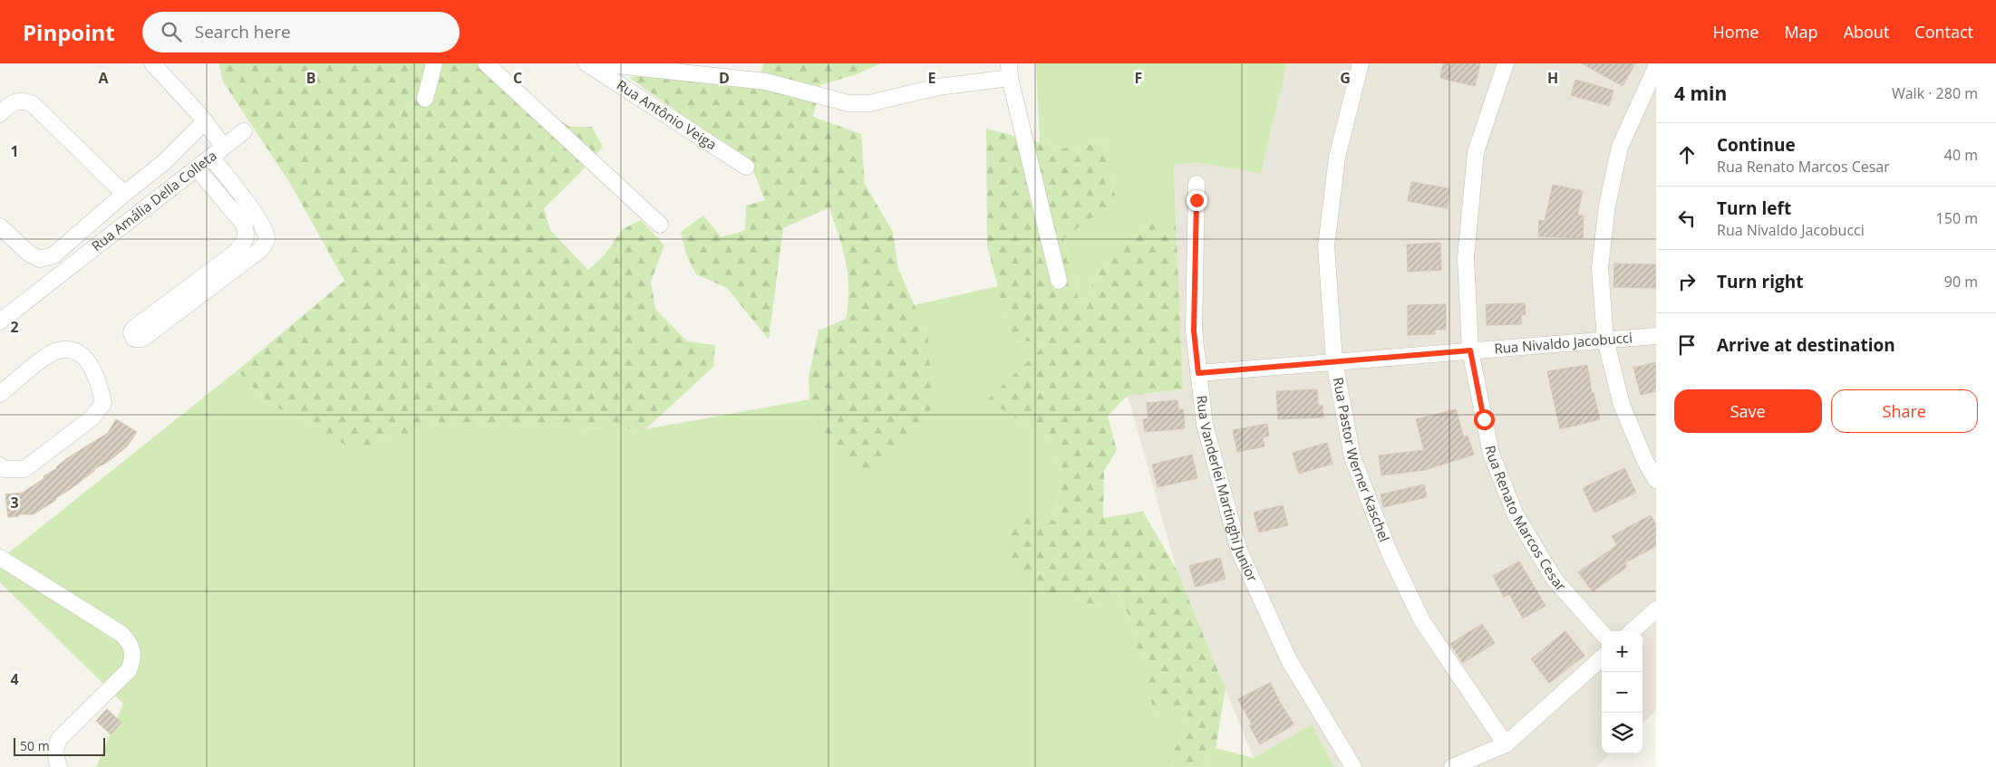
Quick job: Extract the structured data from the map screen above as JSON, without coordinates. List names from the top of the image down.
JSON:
{
  "streets": {
    "street": [
      "Rua Antônio Veiga",
      "Rua Amália Della Colleta",
      "Rua Nivaldo Jacobucci",
      "Rua Pastor Werner Kaschel",
      "Rua Vanderlei Martinghi Junior",
      "Rua Renato Marcos Cesar"
    ]
  },
  "crossings": [
    ["Rua Nivaldo Jacobucci", "Rua Pastor Werner Kaschel"],
    ["Rua Nivaldo Jacobucci", "Rua Vanderlei Martinghi Junior"],
    ["Rua Nivaldo Jacobucci", "Rua Renato Marcos Cesar"]
  ],
  "scale_bar": "50 m",
  "page": {
    "header": "Pinpoint",
    "search": "Search here",
    "nav": [
      "Home",
      "Map",
      "About",
      "Contact"
    ],
    "heading": ["4 min", "Walk · 280 m"],
    "list": [
      ["Continue", "Rua Renato Marcos Cesar", "40 m"],
      ["Turn left", "Rua Nivaldo Jacobucci", "150 m"],
      ["Turn right", "90 m"],
      "Arrive at destination"
    ],
    "buttons": ["Save", "Share"],
    "map_buttons": ["+", "−"],
    "scale": "50 m"
  },
  "grid": {
    "columns": [
      "A",
      "B",
      "C",
      "D",
      "E",
      "F",
      "G",
      "H"
    ],
    "rows": [
      "1",
      "2",
      "3",
      "4"
    ]
  }
}
